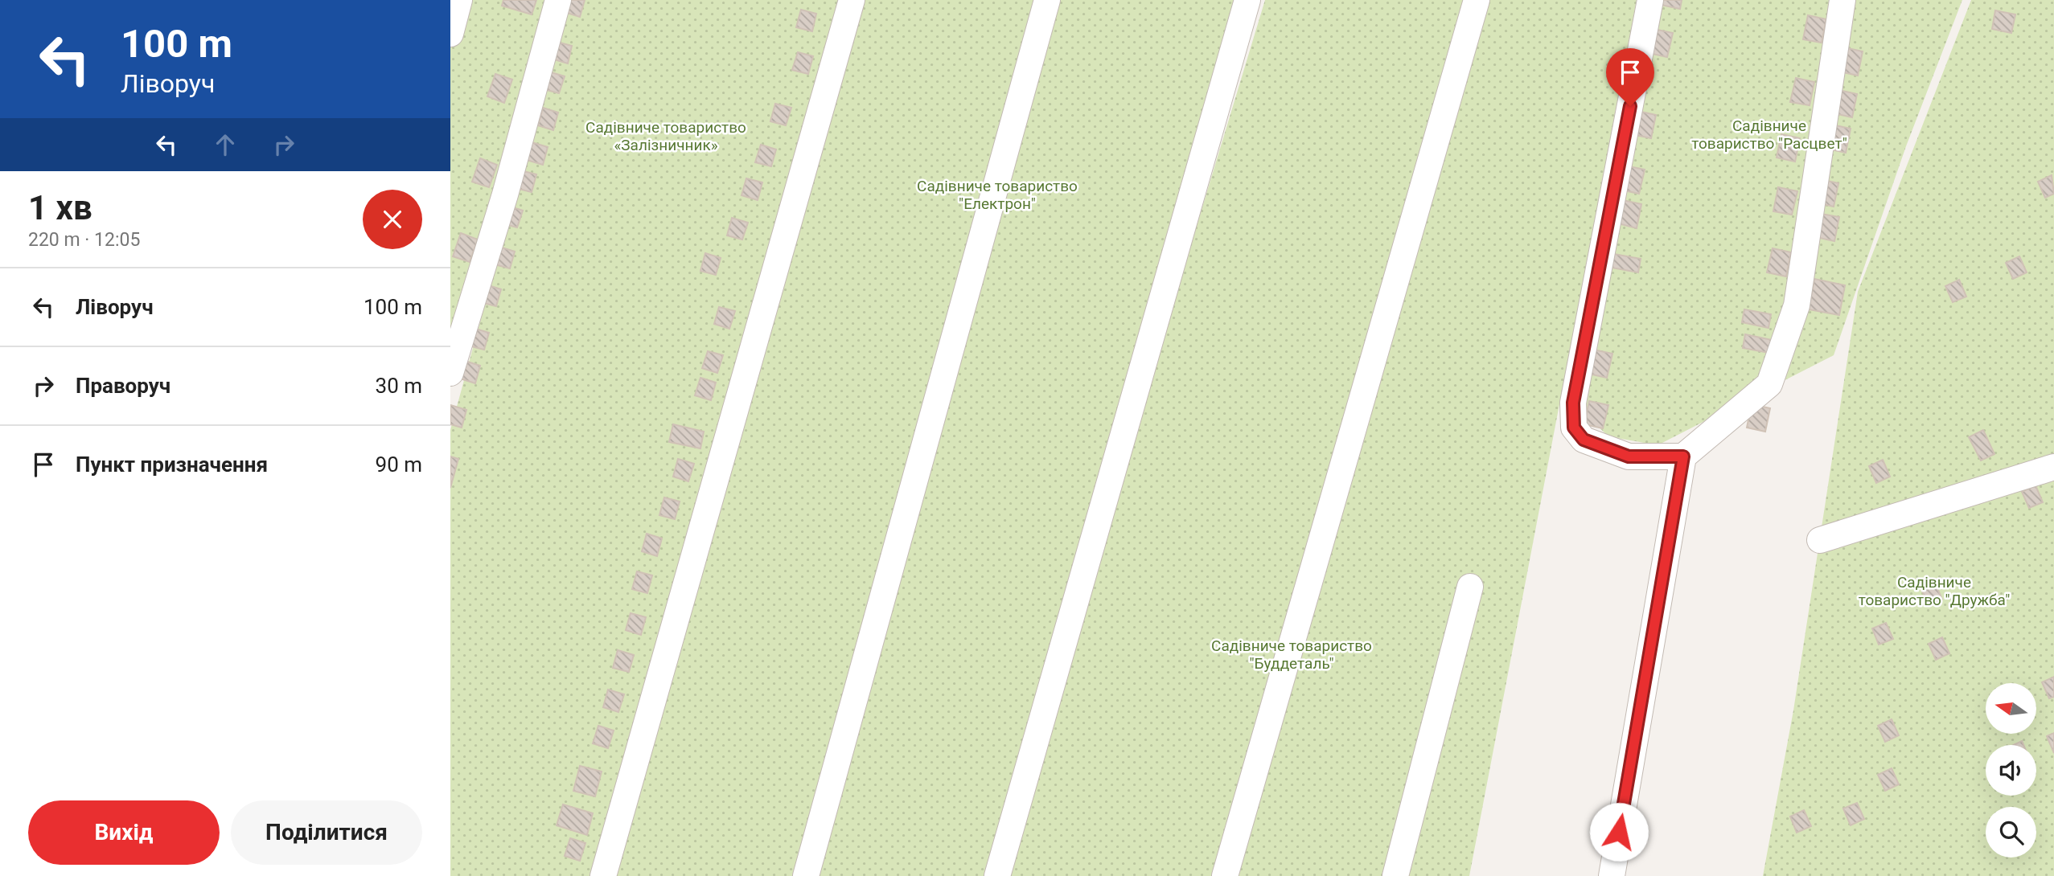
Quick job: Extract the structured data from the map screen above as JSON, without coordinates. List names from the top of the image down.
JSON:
{
  "parks": [
    "Садівниче товариство \"Расцвет\"",
    "Садівниче товариство «Залізничник»",
    "Садівниче товариство \"Електрон\"",
    "Садівниче товариство \"Дружба\"",
    "Садівниче товариство \"Буддеталь\""
  ],
  "north": "left",
  "page": {
    "turn": ["100 m", "Ліворуч"],
    "heading": ["1 хв", "220 m · 12:05"],
    "list": [
      {
        "name": "Ліворуч",
        "value": "100 m"
      },
      {
        "name": "Праворуч",
        "value": "30 m"
      },
      {
        "name": "Пункт призначення",
        "value": "90 m"
      }
    ],
    "buttons": ["Вихід", "Поділитися"]
  }
}
